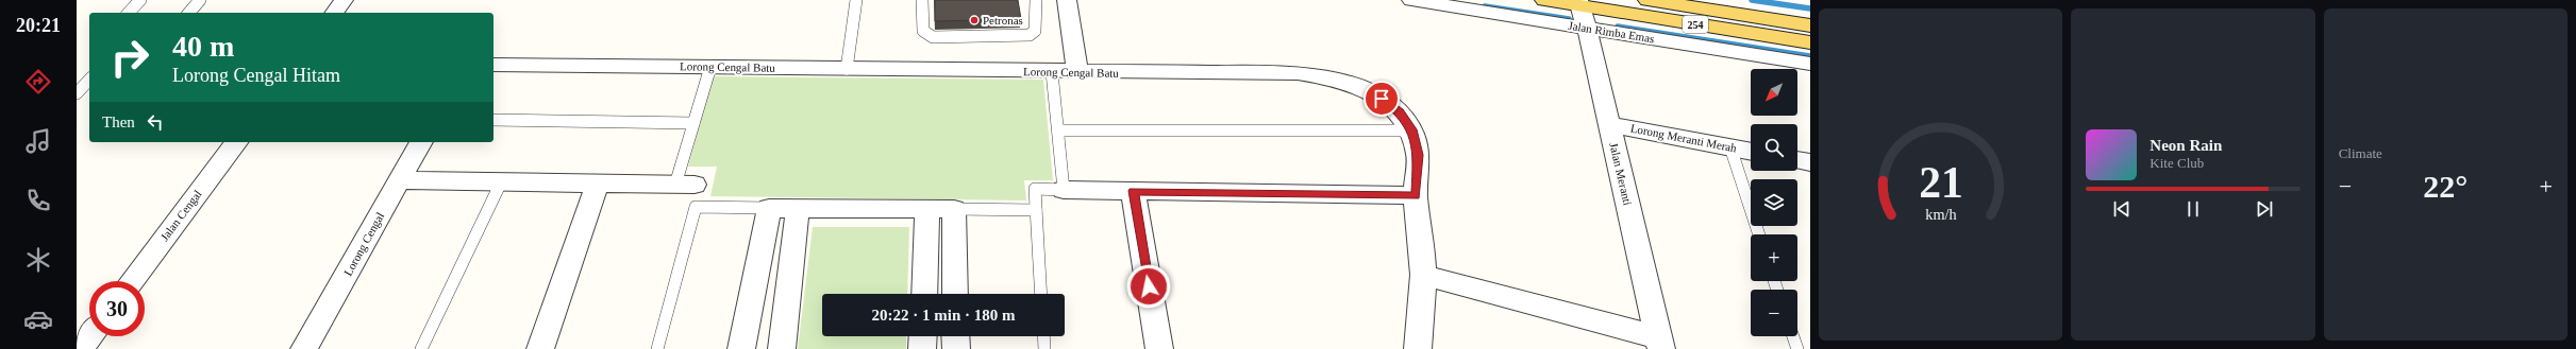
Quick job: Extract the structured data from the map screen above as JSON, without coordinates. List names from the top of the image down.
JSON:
{
  "streets": {
    "main road": ["254"],
    "street": [
      "Jalan Rimba Emas",
      "Lorong Cengal Batu",
      "Lorong Meranti Merah",
      "Jalan Meranti",
      "Jalan Cengal",
      "Lorong Cengal"
    ]
  },
  "crossings": [
    ["254", "Jalan Meranti"],
    ["Jalan Rimba Emas", "Jalan Meranti"],
    ["Lorong Meranti Merah", "Jalan Meranti"]
  ],
  "places": ["Petronas"],
  "north": "bottom left",
  "page": {
    "tabs": "20:21",
    "tile": "Climate",
    "turn": ["40 m", "Lorong Cengal Hitam"],
    "map_buttons": ["+", "−"],
    "then": "Then",
    "song": ["Neon Rain", "Kite Club"],
    "heat": ["−", "22°", "+"],
    "limit": "30",
    "trip": "20:22 · 1 min · 180 m",
    "gauge": ["21", "km/h"]
  }
}
